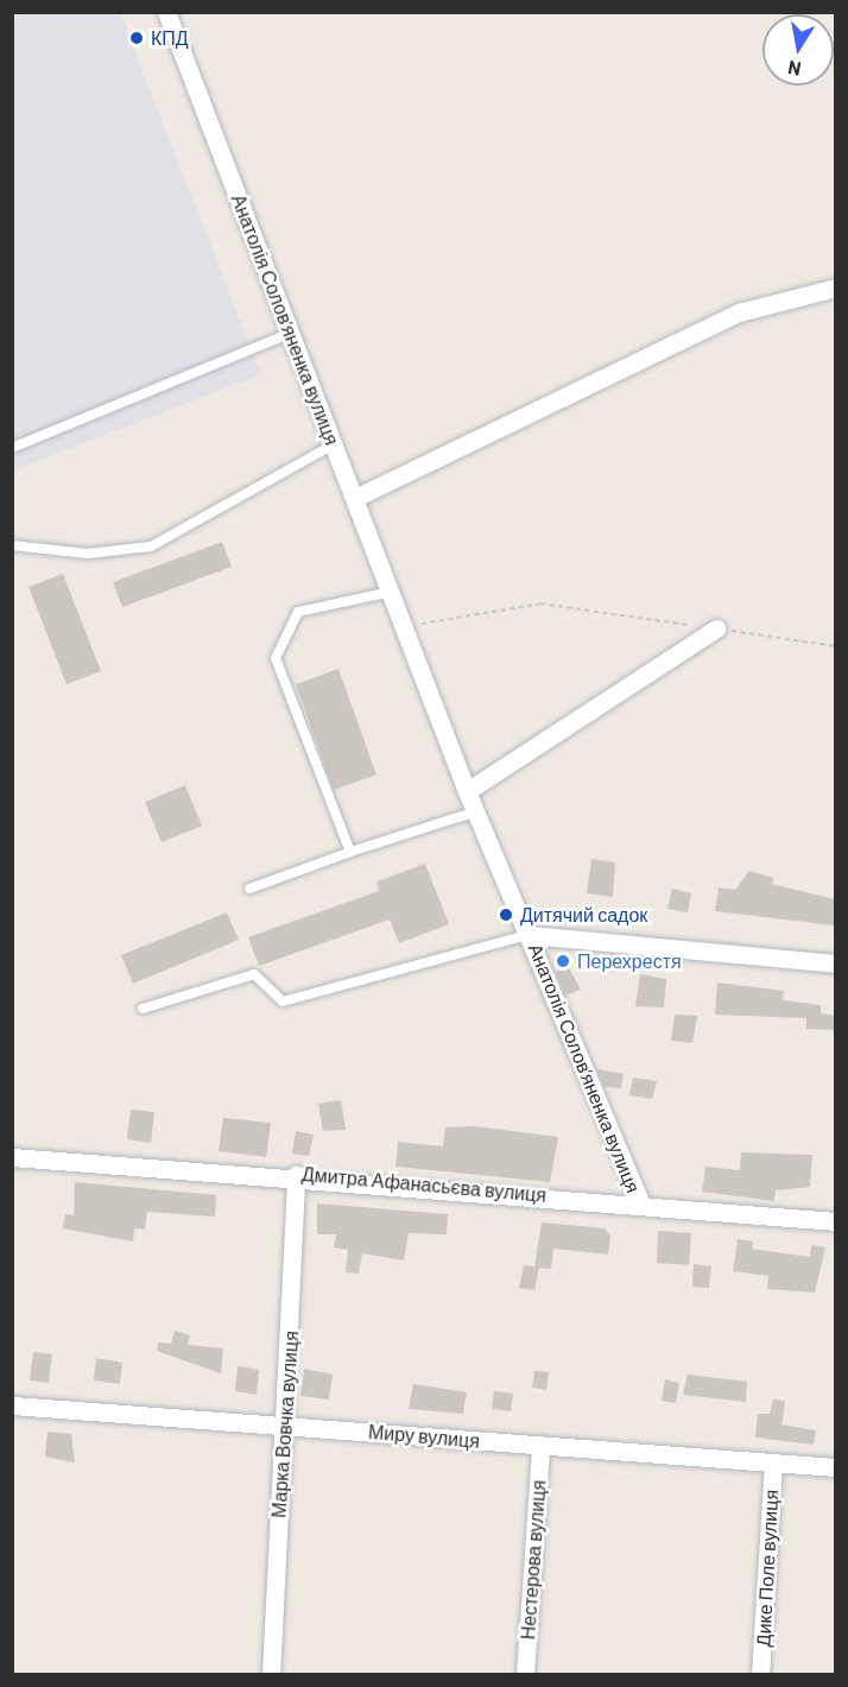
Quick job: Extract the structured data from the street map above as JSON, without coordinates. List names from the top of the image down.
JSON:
{
  "streets": {
    "street": [
      "Анатолія Солов’яненка вулиця",
      "Дмитра Афанасьєва вулиця",
      "Марка Вовчка вулиця",
      "Миру вулиця",
      "Нестерова вулиця",
      "Дике Поле вулиця"
    ]
  },
  "crossings": [
    ["Анатолія Солов’яненка вулиця", "Дмитра Афанасьєва вулиця"],
    ["Дмитра Афанасьєва вулиця", "Марка Вовчка вулиця"],
    ["Марка Вовчка вулиця", "Миру вулиця"],
    ["Миру вулиця", "Нестерова вулиця"],
    ["Миру вулиця", "Дике Поле вулиця"]
  ],
  "places": ["КПД", "Дитячий садок", "Перехрестя"],
  "north": "bottom"
}
